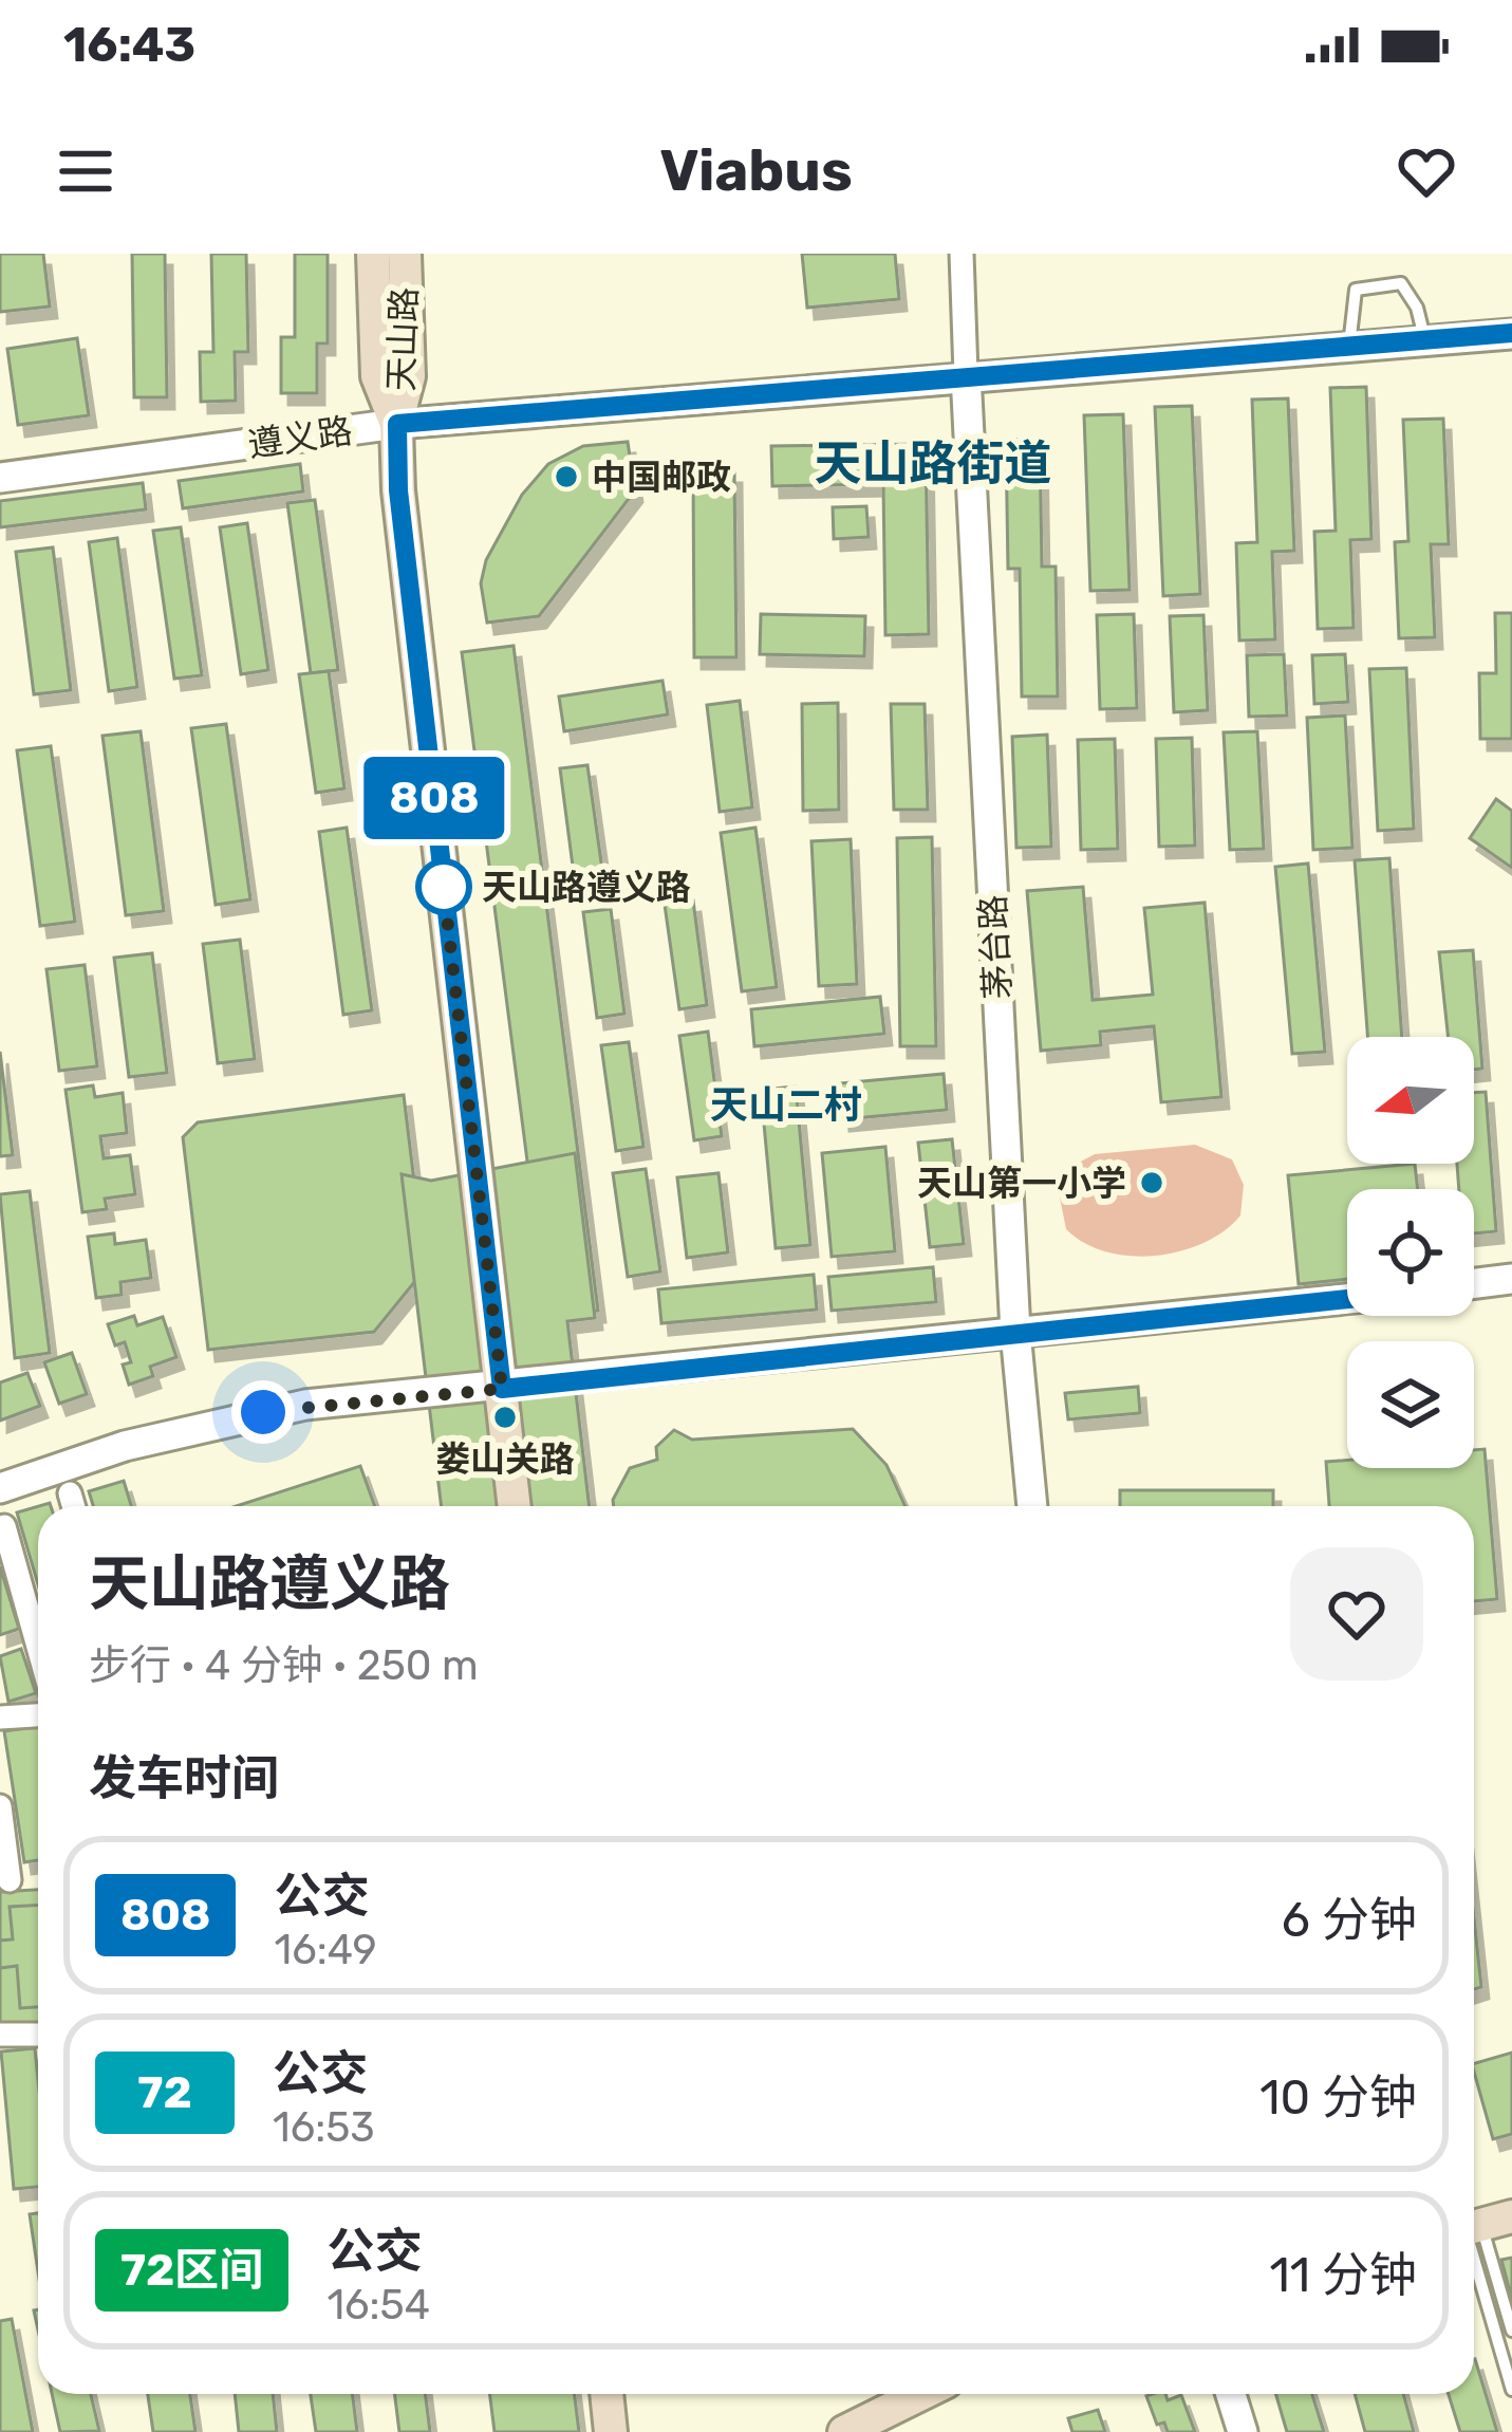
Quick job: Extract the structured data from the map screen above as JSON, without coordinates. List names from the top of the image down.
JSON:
{
  "streets": {
    "main road": ["天山路"],
    "street": ["遵义路", "茅台路"]
  },
  "crossings": [
    ["天山路", "遵义路"],
    ["遵义路", "茅台路"]
  ],
  "districts": ["天山路街道", "天山二村"],
  "places": [
    "中国邮政",
    "天山路遵义路",
    "天山第一小学",
    "娄山关路"
  ],
  "lines": ["bus line 808"],
  "north": "left",
  "page": {
    "status": "16:43",
    "header": "Viabus",
    "on_map": "808",
    "heading": [
      ["天山路遵义路", "步行 · 4 分钟 · 250 m"],
      "发车时间"
    ],
    "list": [
      {
        "mark": "808",
        "name": "公交",
        "note": "16:49",
        "value": "6 分钟"
      },
      {
        "mark": "72",
        "name": "公交",
        "note": "16:53",
        "value": "10 分钟"
      },
      {
        "mark": "72区间",
        "name": "公交",
        "note": "16:54",
        "value": "11 分钟"
      }
    ]
  }
}
